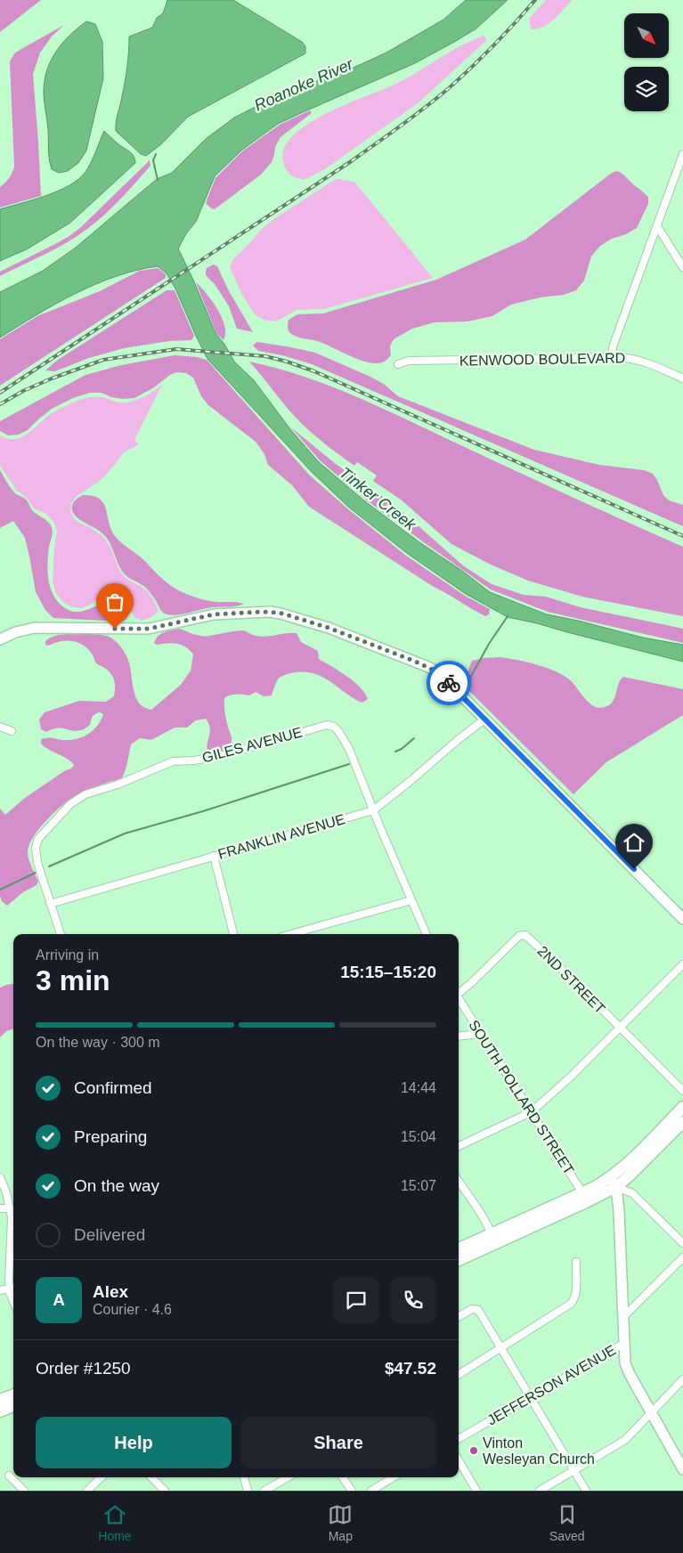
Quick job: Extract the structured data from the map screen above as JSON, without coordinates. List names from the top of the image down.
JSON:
{
  "streets": {
    "street": [
      "KENWOOD BOULEVARD",
      "GILES AVENUE",
      "FRANKLIN AVENUE",
      "2ND STREET",
      "SOUTH POLLARD STREET",
      "JEFFERSON AVENUE"
    ]
  },
  "crossings": [
    ["GILES AVENUE", "FRANKLIN AVENUE"]
  ],
  "water": ["Roanoke River", "Tinker Creek"],
  "places": ["Vinton Wesleyan Church"],
  "north": "bottom right",
  "page": {
    "heading": ["3 min", "Arriving in", "15:15–15:20"],
    "panel": [
      "Alex",
      "Courier · 4.6",
      "Order #1250",
      "$47.52"
    ],
    "bar": "On the way · 300 m",
    "list": [
      ["Confirmed", "14:44"],
      ["Preparing", "15:04"],
      ["On the way", "15:07"],
      "Delivered"
    ],
    "round": "A",
    "buttons": ["Help", "Share"],
    "tabs": ["Home", "Map", "Saved"]
  }
}
